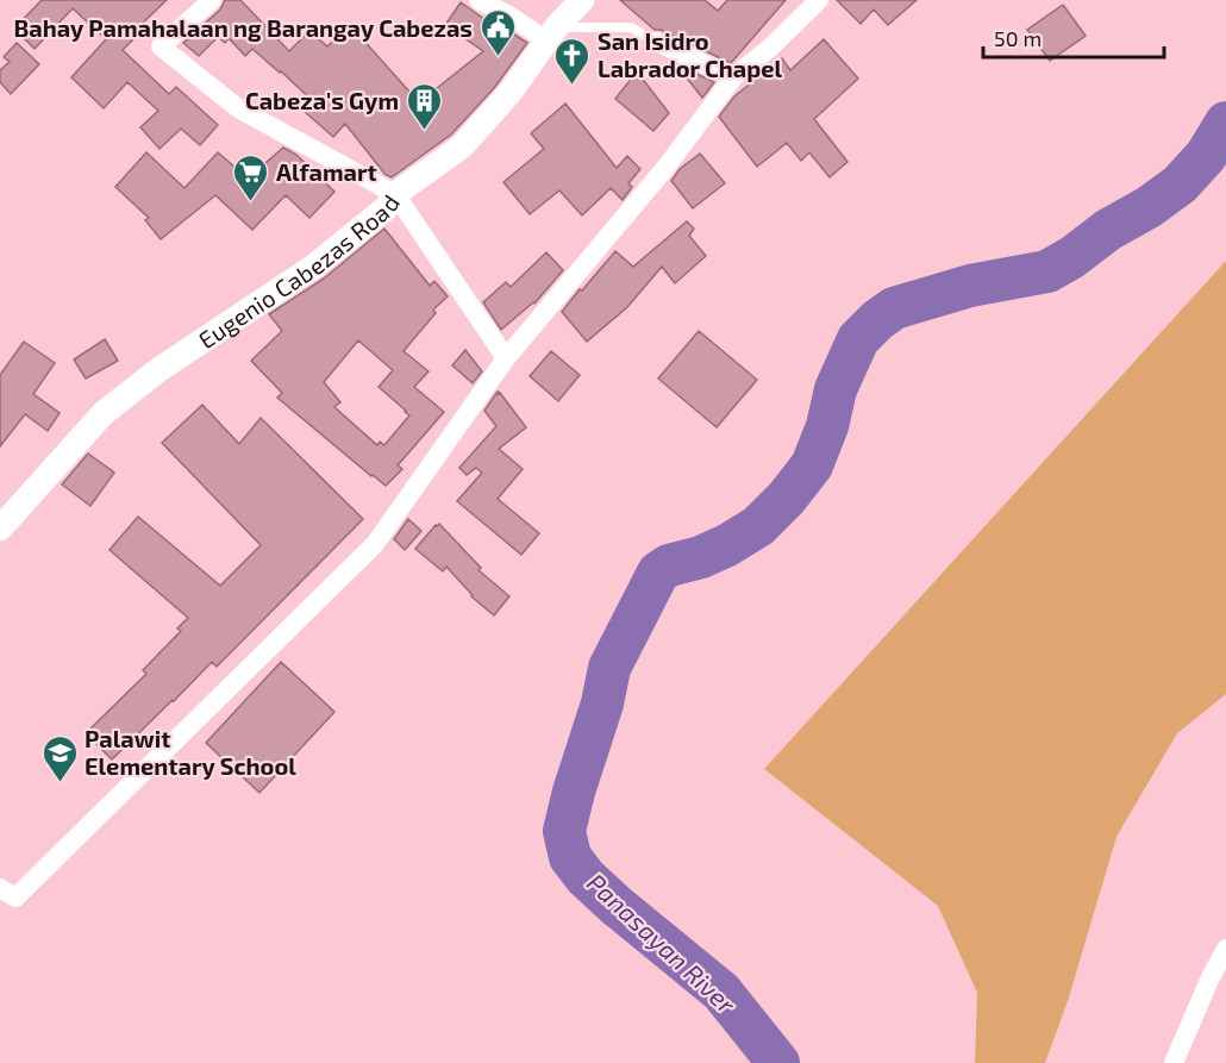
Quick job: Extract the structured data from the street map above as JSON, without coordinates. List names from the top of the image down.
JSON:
{
  "streets": {
    "street": ["Eugenio Cabezas Road"]
  },
  "water": ["Panasayan River"],
  "places": {
    "public building": ["Bahay Pamahalaan ng Barangay Cabezas"],
    "church": ["San Isidro Labrador Chapel"],
    "building": ["Cabeza's Gym"],
    "supermarket": ["Alfamart"],
    "school or university": ["Palawit Elementary School"]
  },
  "scale_bar": "50 m"
}
